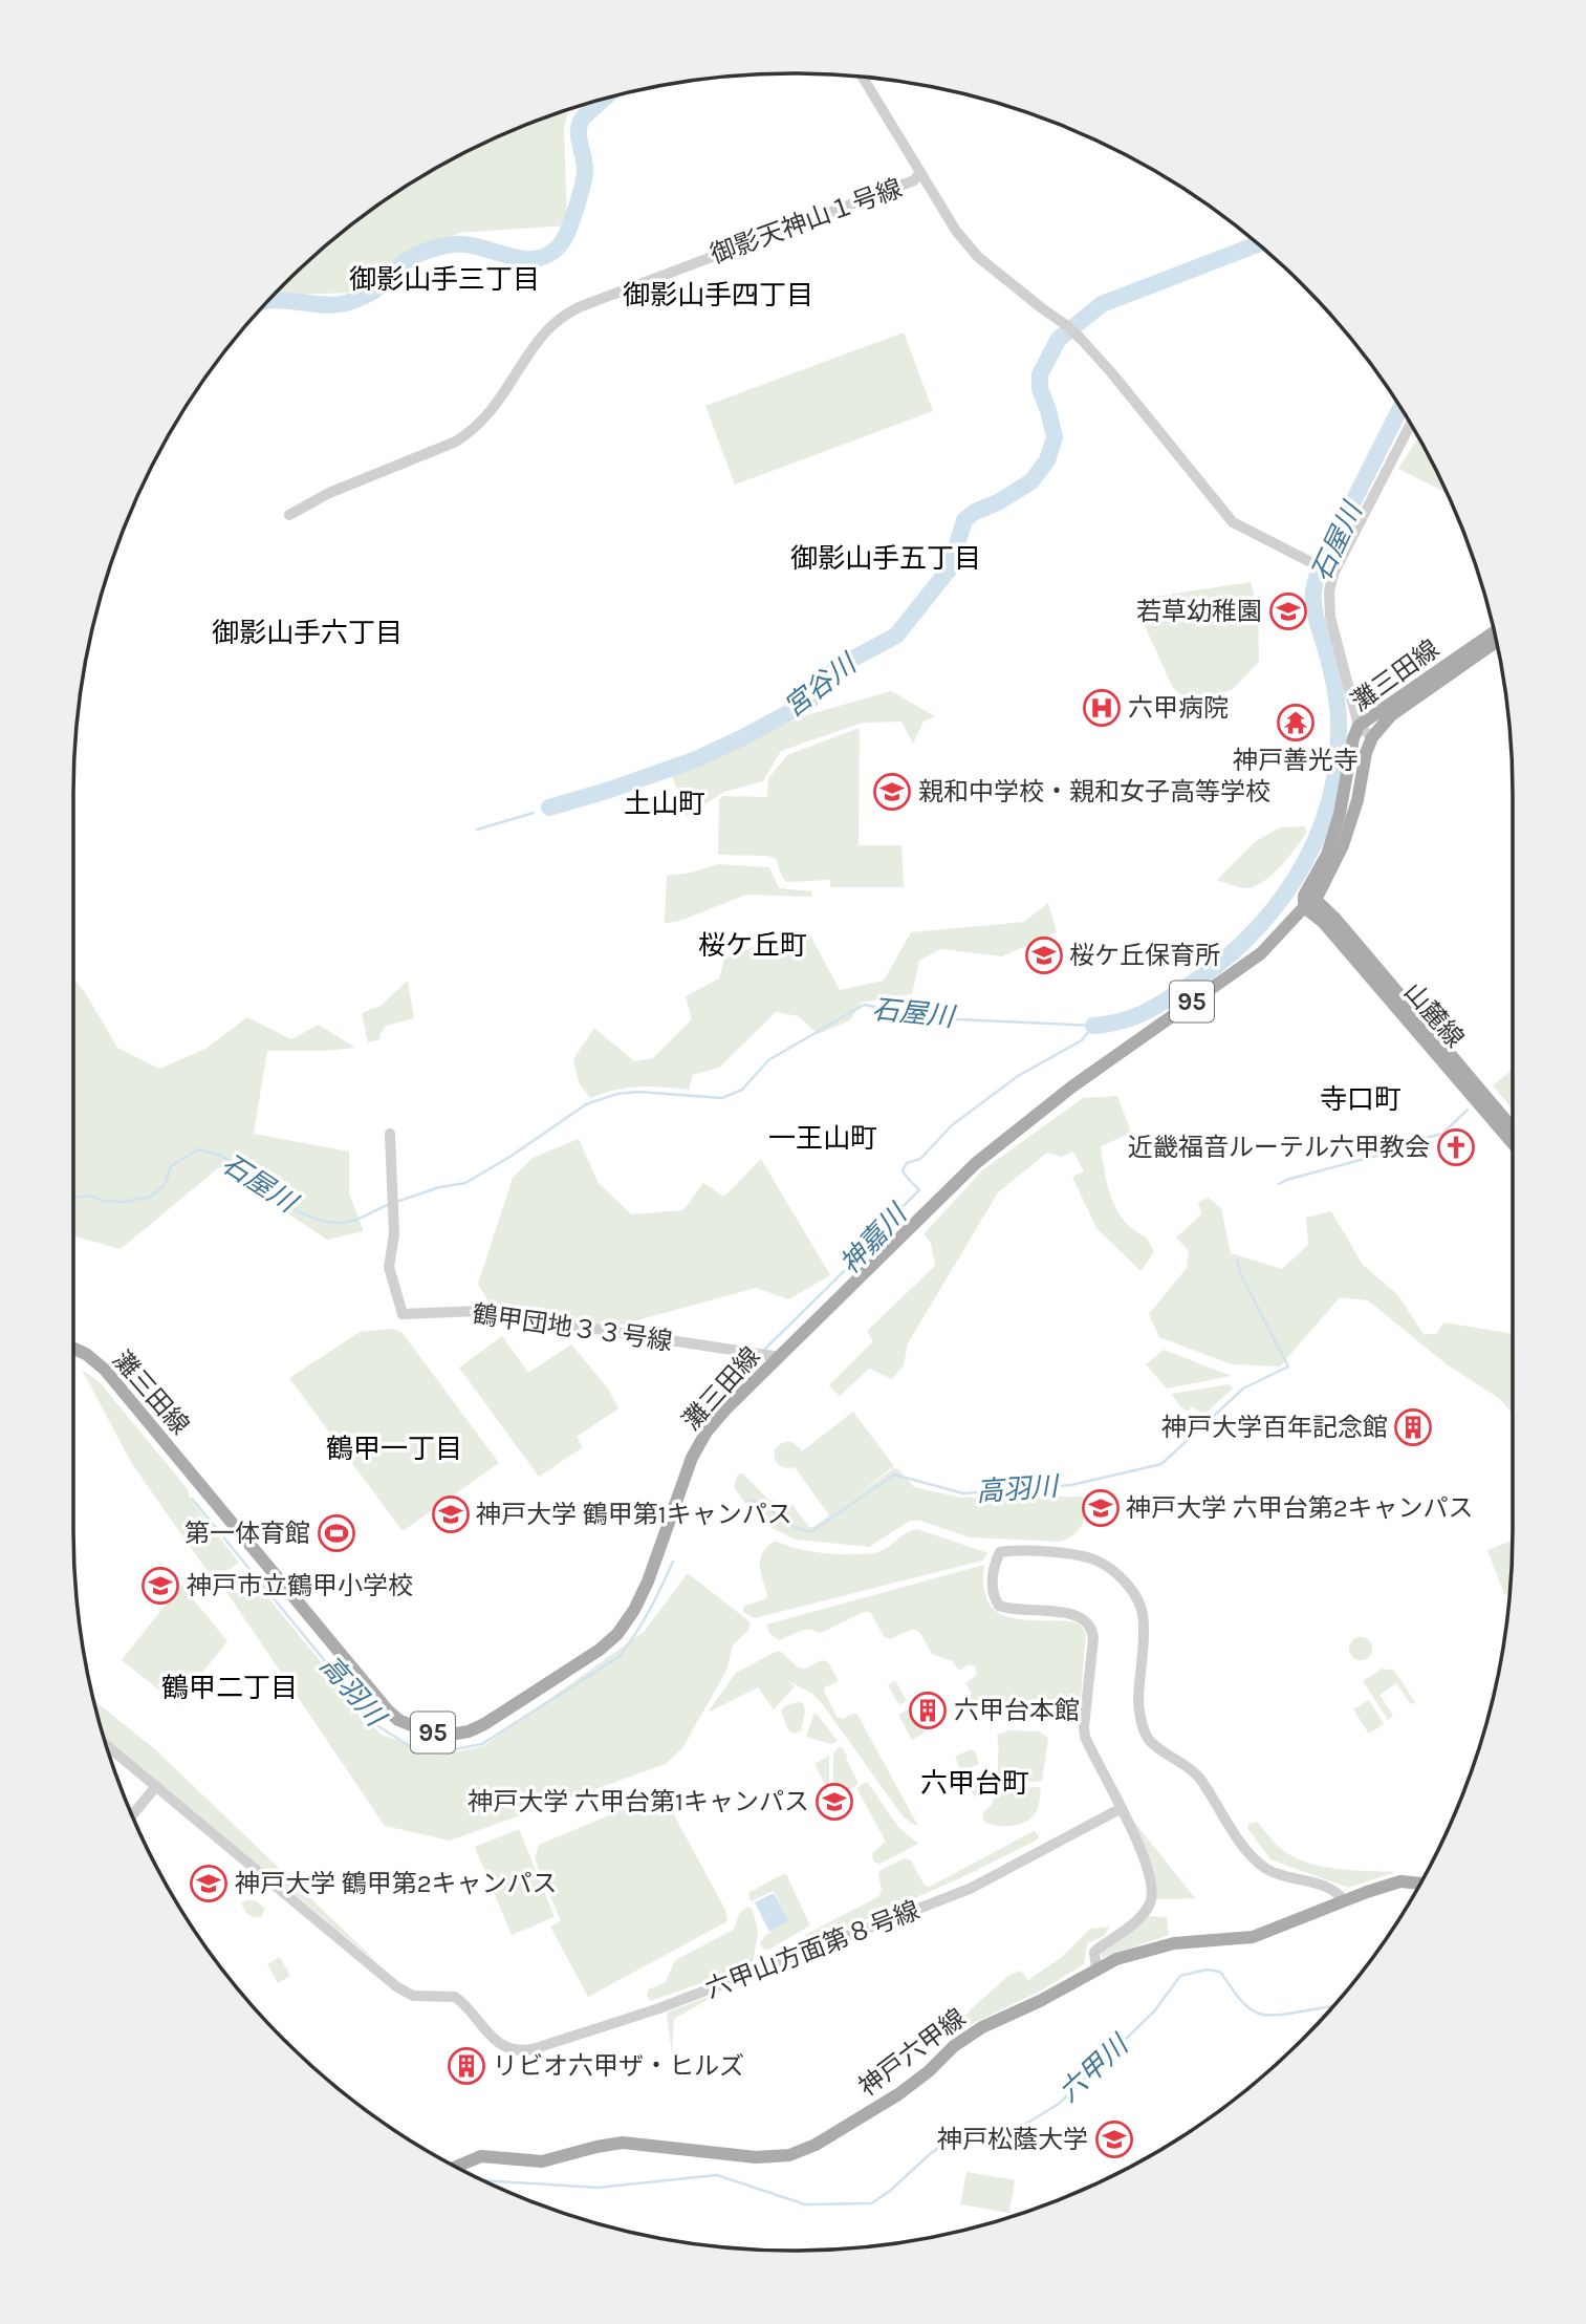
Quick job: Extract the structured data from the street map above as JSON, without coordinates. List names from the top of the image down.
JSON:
{
  "streets": {
    "main road": [
      "灘三田線",
      "95",
      "山麓線",
      "神戸六甲線"
    ],
    "street": ["御影天神山１号線", "鶴甲団地３３号線", "六甲山方面第８号線"]
  },
  "crossings": [
    ["灘三田線", "山麓線"],
    ["灘三田線", "鶴甲団地３３号線"]
  ],
  "districts": [
    "御影山手三丁目",
    "御影山手四丁目",
    "御影山手五丁目",
    "御影山手六丁目",
    "土山町",
    "桜ケ丘町",
    "寺口町",
    "一王山町",
    "鶴甲一丁目",
    "鶴甲二丁目",
    "六甲台町"
  ],
  "water": [
    "石屋川",
    "宮谷川",
    "神嘉川",
    "高羽川",
    "六甲川"
  ],
  "places": {
    "school or university": [
      "若草幼稚園",
      "親和中学校・親和女子高等学校",
      "桜ケ丘保育所",
      "神戸大学 六甲台第2キャンパス",
      "神戸大学 鶴甲第1キャンパス",
      "神戸市立鶴甲小学校",
      "神戸大学 六甲台第1キャンパス",
      "神戸大学 鶴甲第2キャンパス",
      "神戸松蔭大学"
    ],
    "hospital": ["六甲病院"],
    "temple": ["神戸善光寺"],
    "church": ["近畿福音ルーテル六甲教会"],
    "building": ["神戸大学百年記念館", "六甲台本館", "リビオ六甲ザ・ヒルズ"],
    "sports": ["第一体育館"]
  }
}
